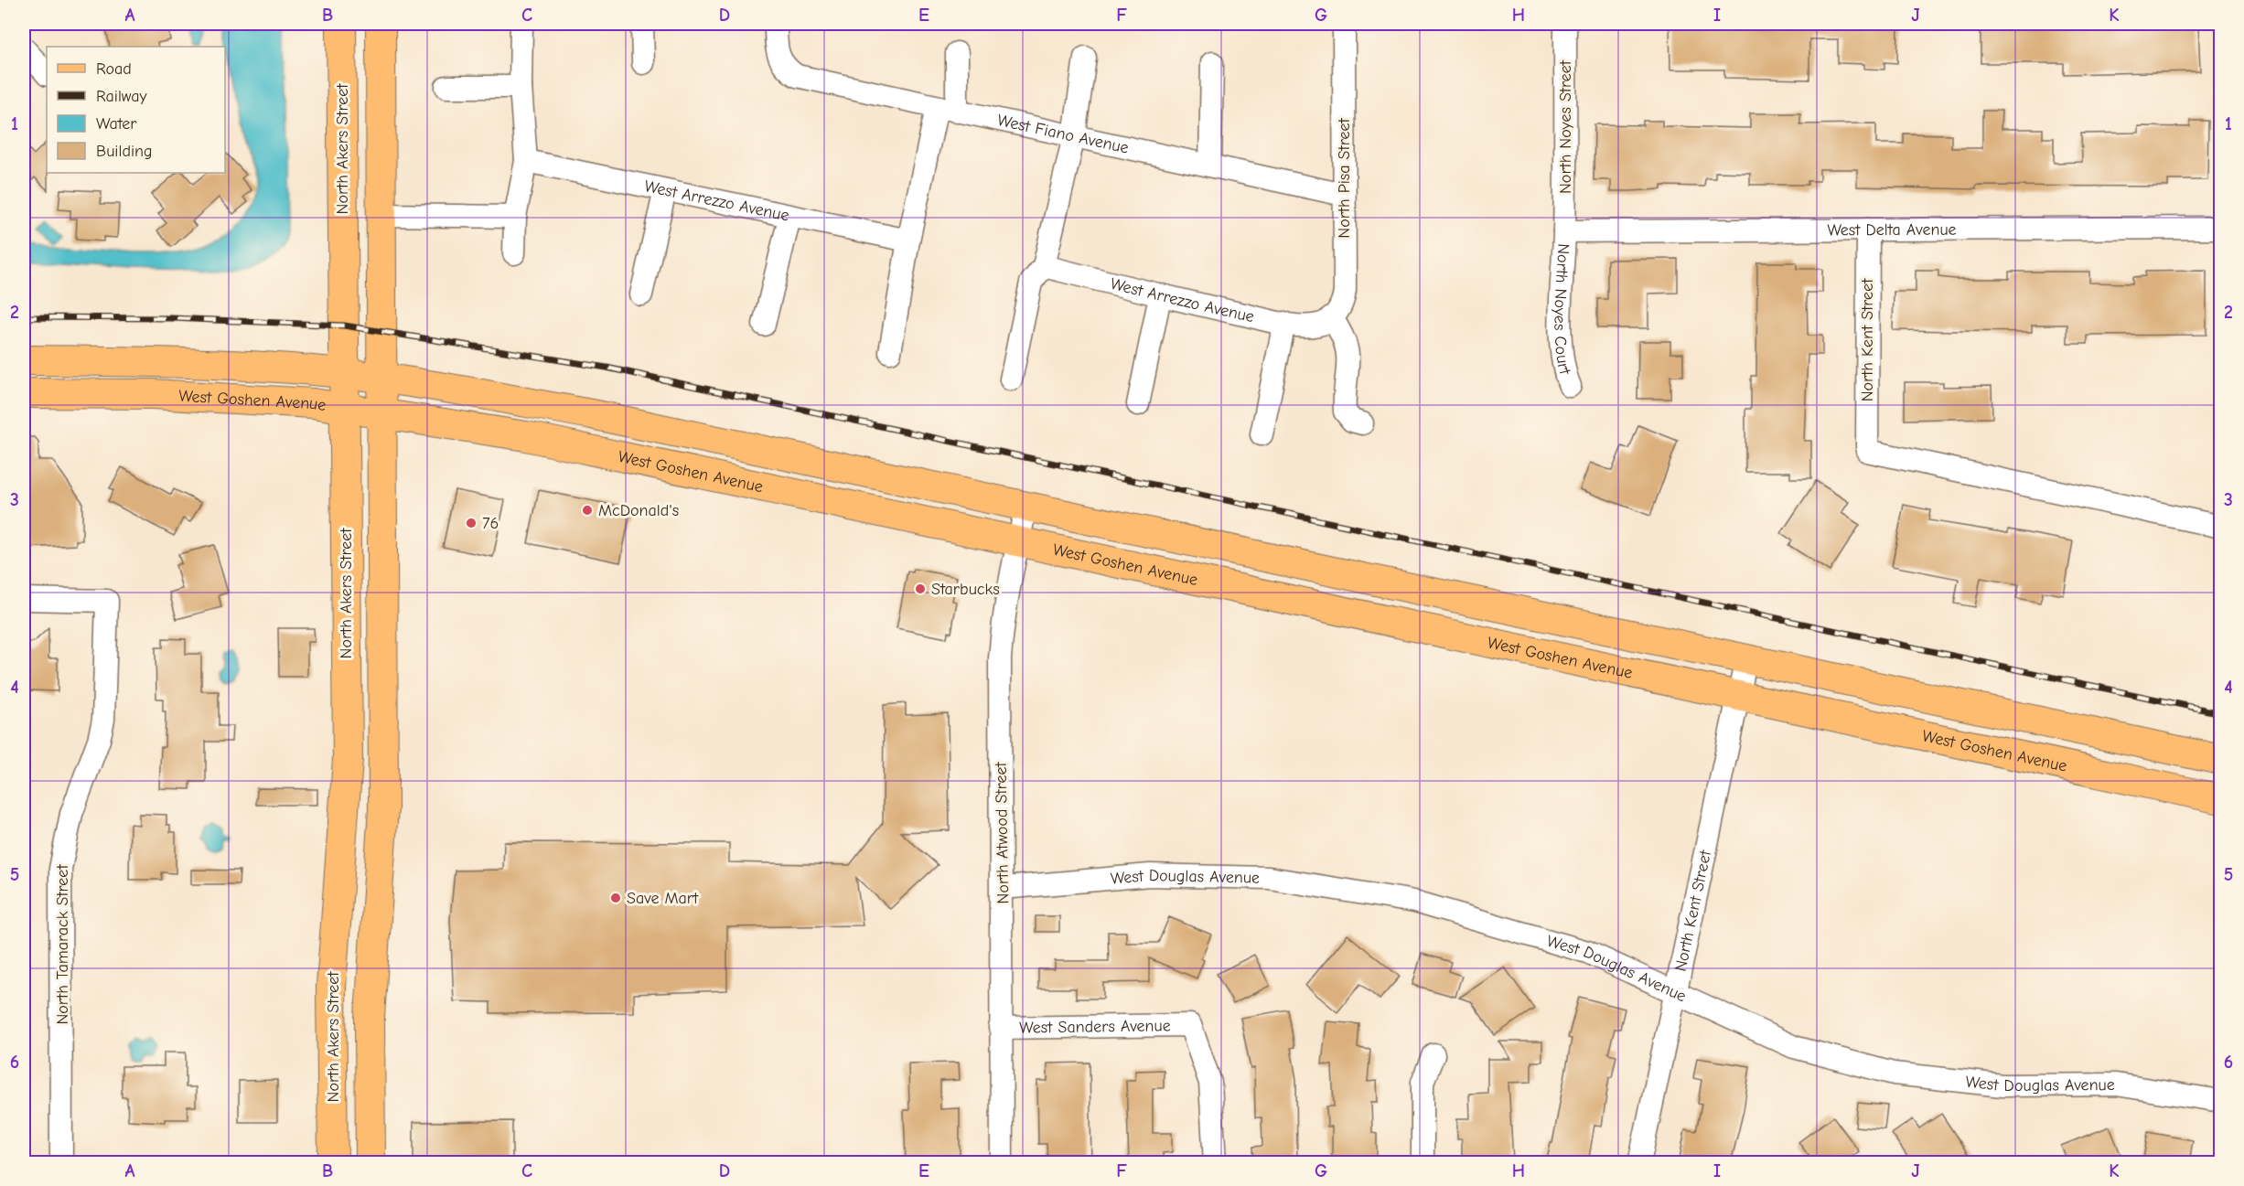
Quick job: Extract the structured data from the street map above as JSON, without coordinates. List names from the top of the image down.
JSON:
{
  "streets": {
    "main road": ["North Akers Street", "West Goshen Avenue"],
    "street": [
      "North Noyes Street",
      "West Fiano Avenue",
      "North Pisa Street",
      "West Arrezzo Avenue",
      "West Delta Avenue",
      "North Noyes Court",
      "North Kent Street",
      "North Atwood Street",
      "West Douglas Avenue",
      "North Tamarack Street",
      "West Sanders Avenue"
    ]
  },
  "crossings": [
    ["North Noyes Street", "West Delta Avenue"],
    ["North Noyes Street", "North Noyes Court"],
    ["West Fiano Avenue", "North Pisa Street"],
    ["North Akers Street", "West Goshen Avenue"],
    ["North Pisa Street", "West Arrezzo Avenue"],
    ["West Delta Avenue", "North Noyes Court"],
    ["West Delta Avenue", "North Kent Street"],
    ["North Kent Street", "West Goshen Avenue"],
    ["North Kent Street", "West Douglas Avenue"],
    ["West Goshen Avenue", "North Atwood Street"],
    ["North Atwood Street", "West Douglas Avenue"],
    ["North Atwood Street", "West Sanders Avenue"]
  ],
  "places": [
    "McDonald's",
    "76",
    "Starbucks",
    "Save Mart"
  ],
  "legend": [
    "Road",
    "Railway",
    "Water",
    "Building"
  ],
  "grid": {
    "columns": [
      "A",
      "B",
      "C",
      "D",
      "E",
      "F",
      "G",
      "H",
      "I",
      "J",
      "K"
    ],
    "rows": [
      "1",
      "2",
      "3",
      "4",
      "5",
      "6"
    ]
  }
}
